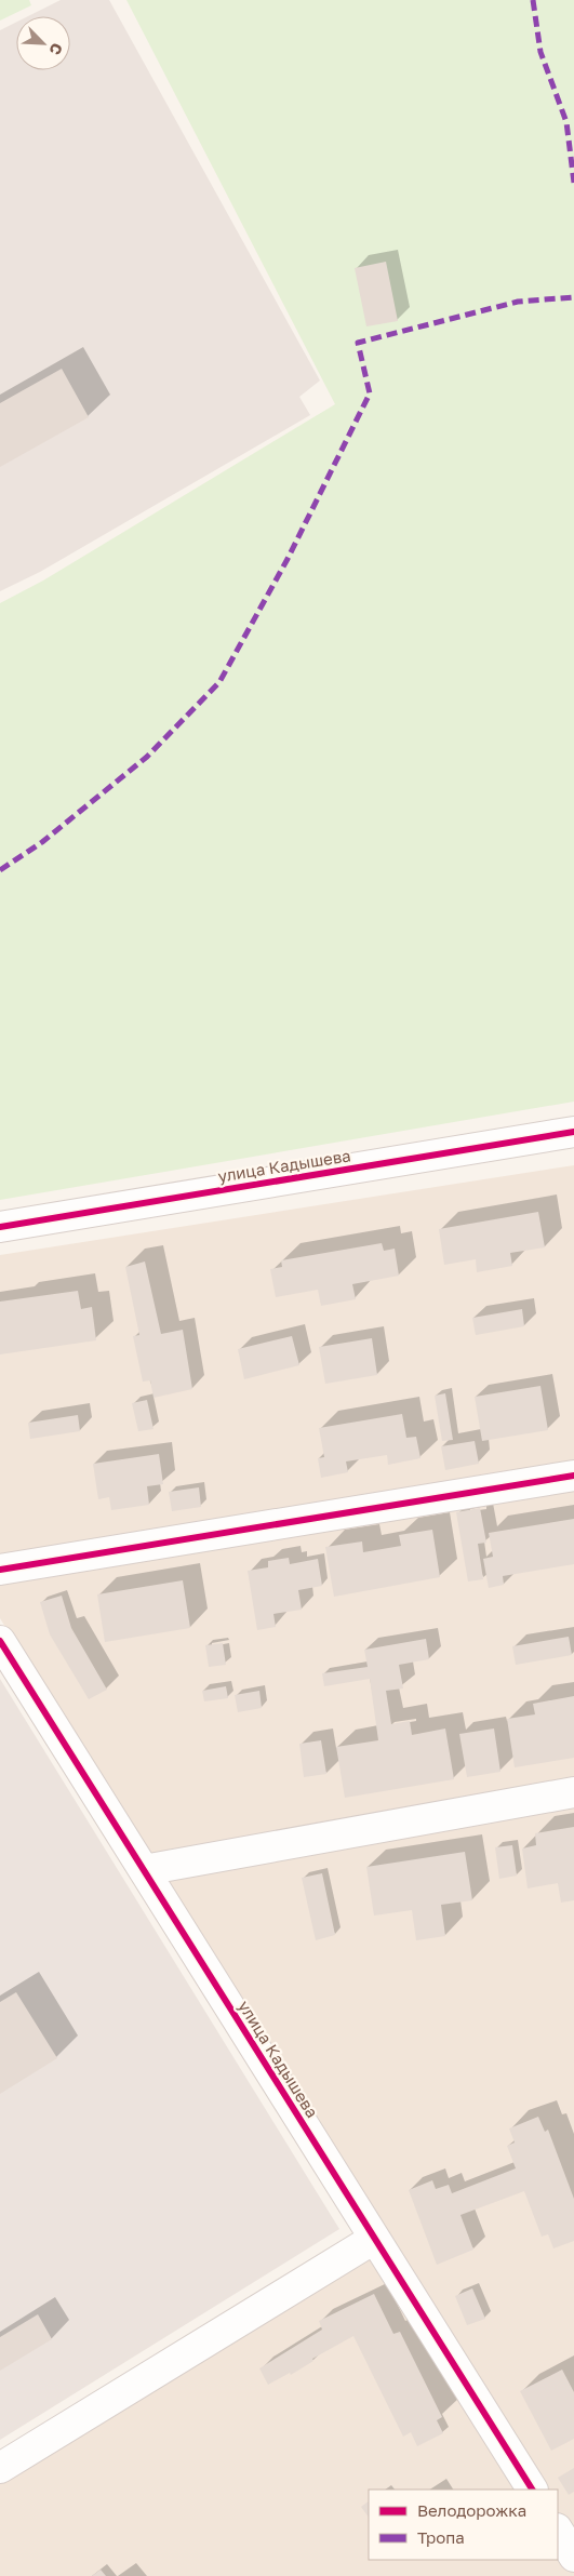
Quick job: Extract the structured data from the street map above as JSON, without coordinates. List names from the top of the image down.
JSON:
{
  "streets": {
    "street": ["улица Кадышева"]
  },
  "legend": ["Велодорожка", "Тропа"],
  "north": "bottom right"
}
